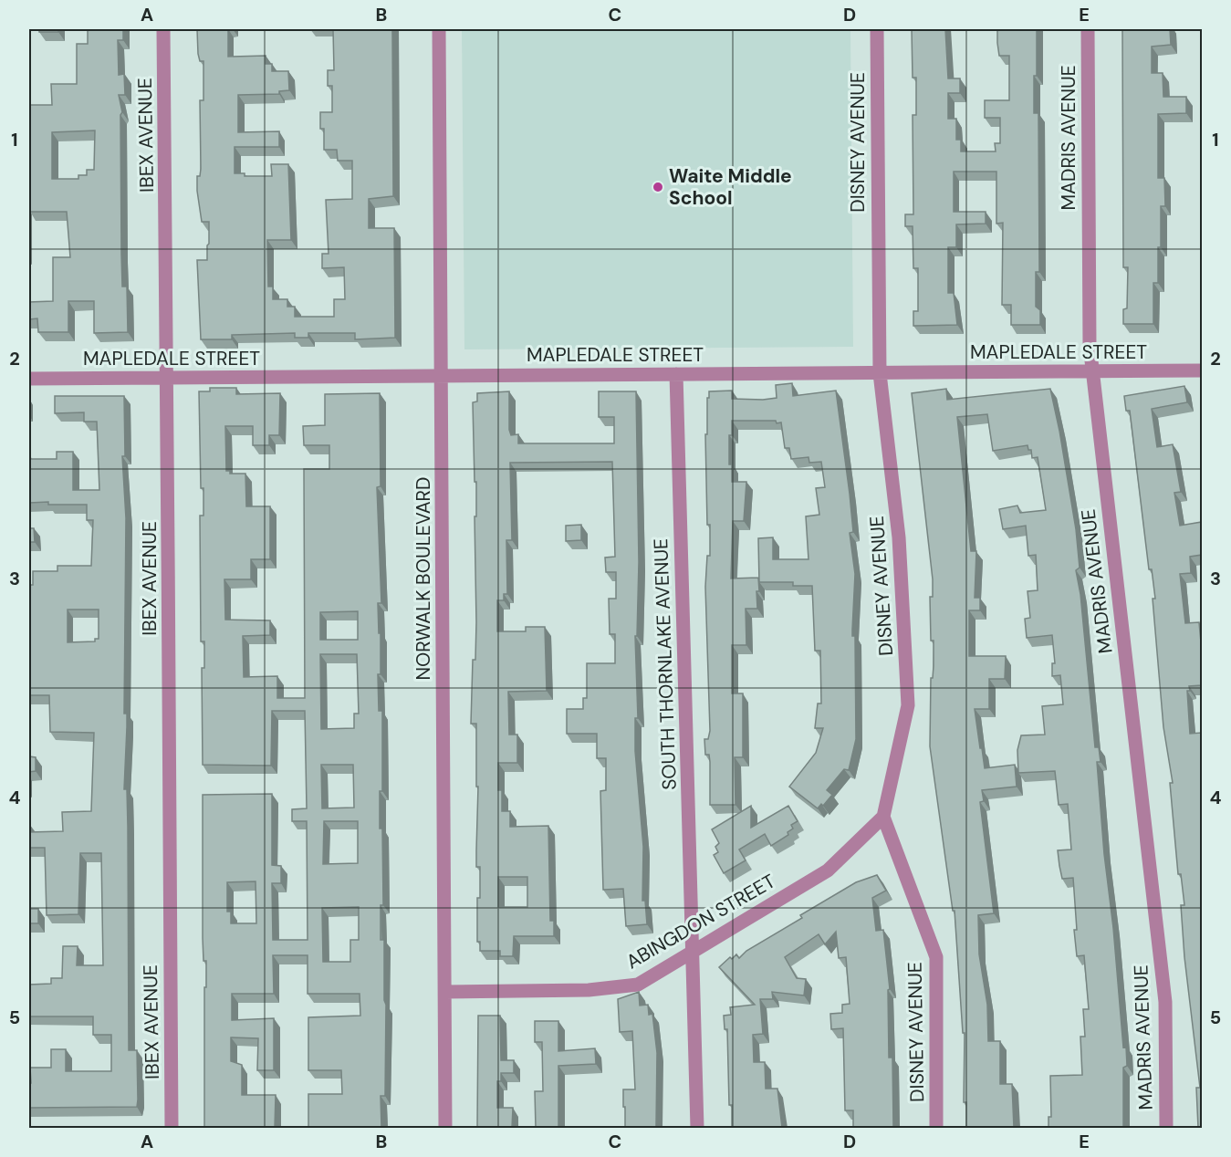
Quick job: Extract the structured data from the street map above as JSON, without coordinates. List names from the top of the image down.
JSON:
{
  "streets": {
    "street": [
      "IBEX AVENUE",
      "MADRIS AVENUE",
      "DISNEY AVENUE",
      "MAPLEDALE STREET",
      "NORWALK BOULEVARD",
      "SOUTH THORNLAKE AVENUE",
      "ABINGDON STREET"
    ]
  },
  "crossings": [
    ["IBEX AVENUE", "MAPLEDALE STREET"],
    ["MADRIS AVENUE", "MAPLEDALE STREET"],
    ["DISNEY AVENUE", "MAPLEDALE STREET"],
    ["DISNEY AVENUE", "ABINGDON STREET"],
    ["MAPLEDALE STREET", "NORWALK BOULEVARD"],
    ["MAPLEDALE STREET", "SOUTH THORNLAKE AVENUE"],
    ["NORWALK BOULEVARD", "ABINGDON STREET"],
    ["SOUTH THORNLAKE AVENUE", "ABINGDON STREET"]
  ],
  "places": ["Waite Middle School"],
  "grid": {
    "columns": [
      "A",
      "B",
      "C",
      "D",
      "E"
    ],
    "rows": [
      "1",
      "2",
      "3",
      "4",
      "5"
    ]
  }
}
